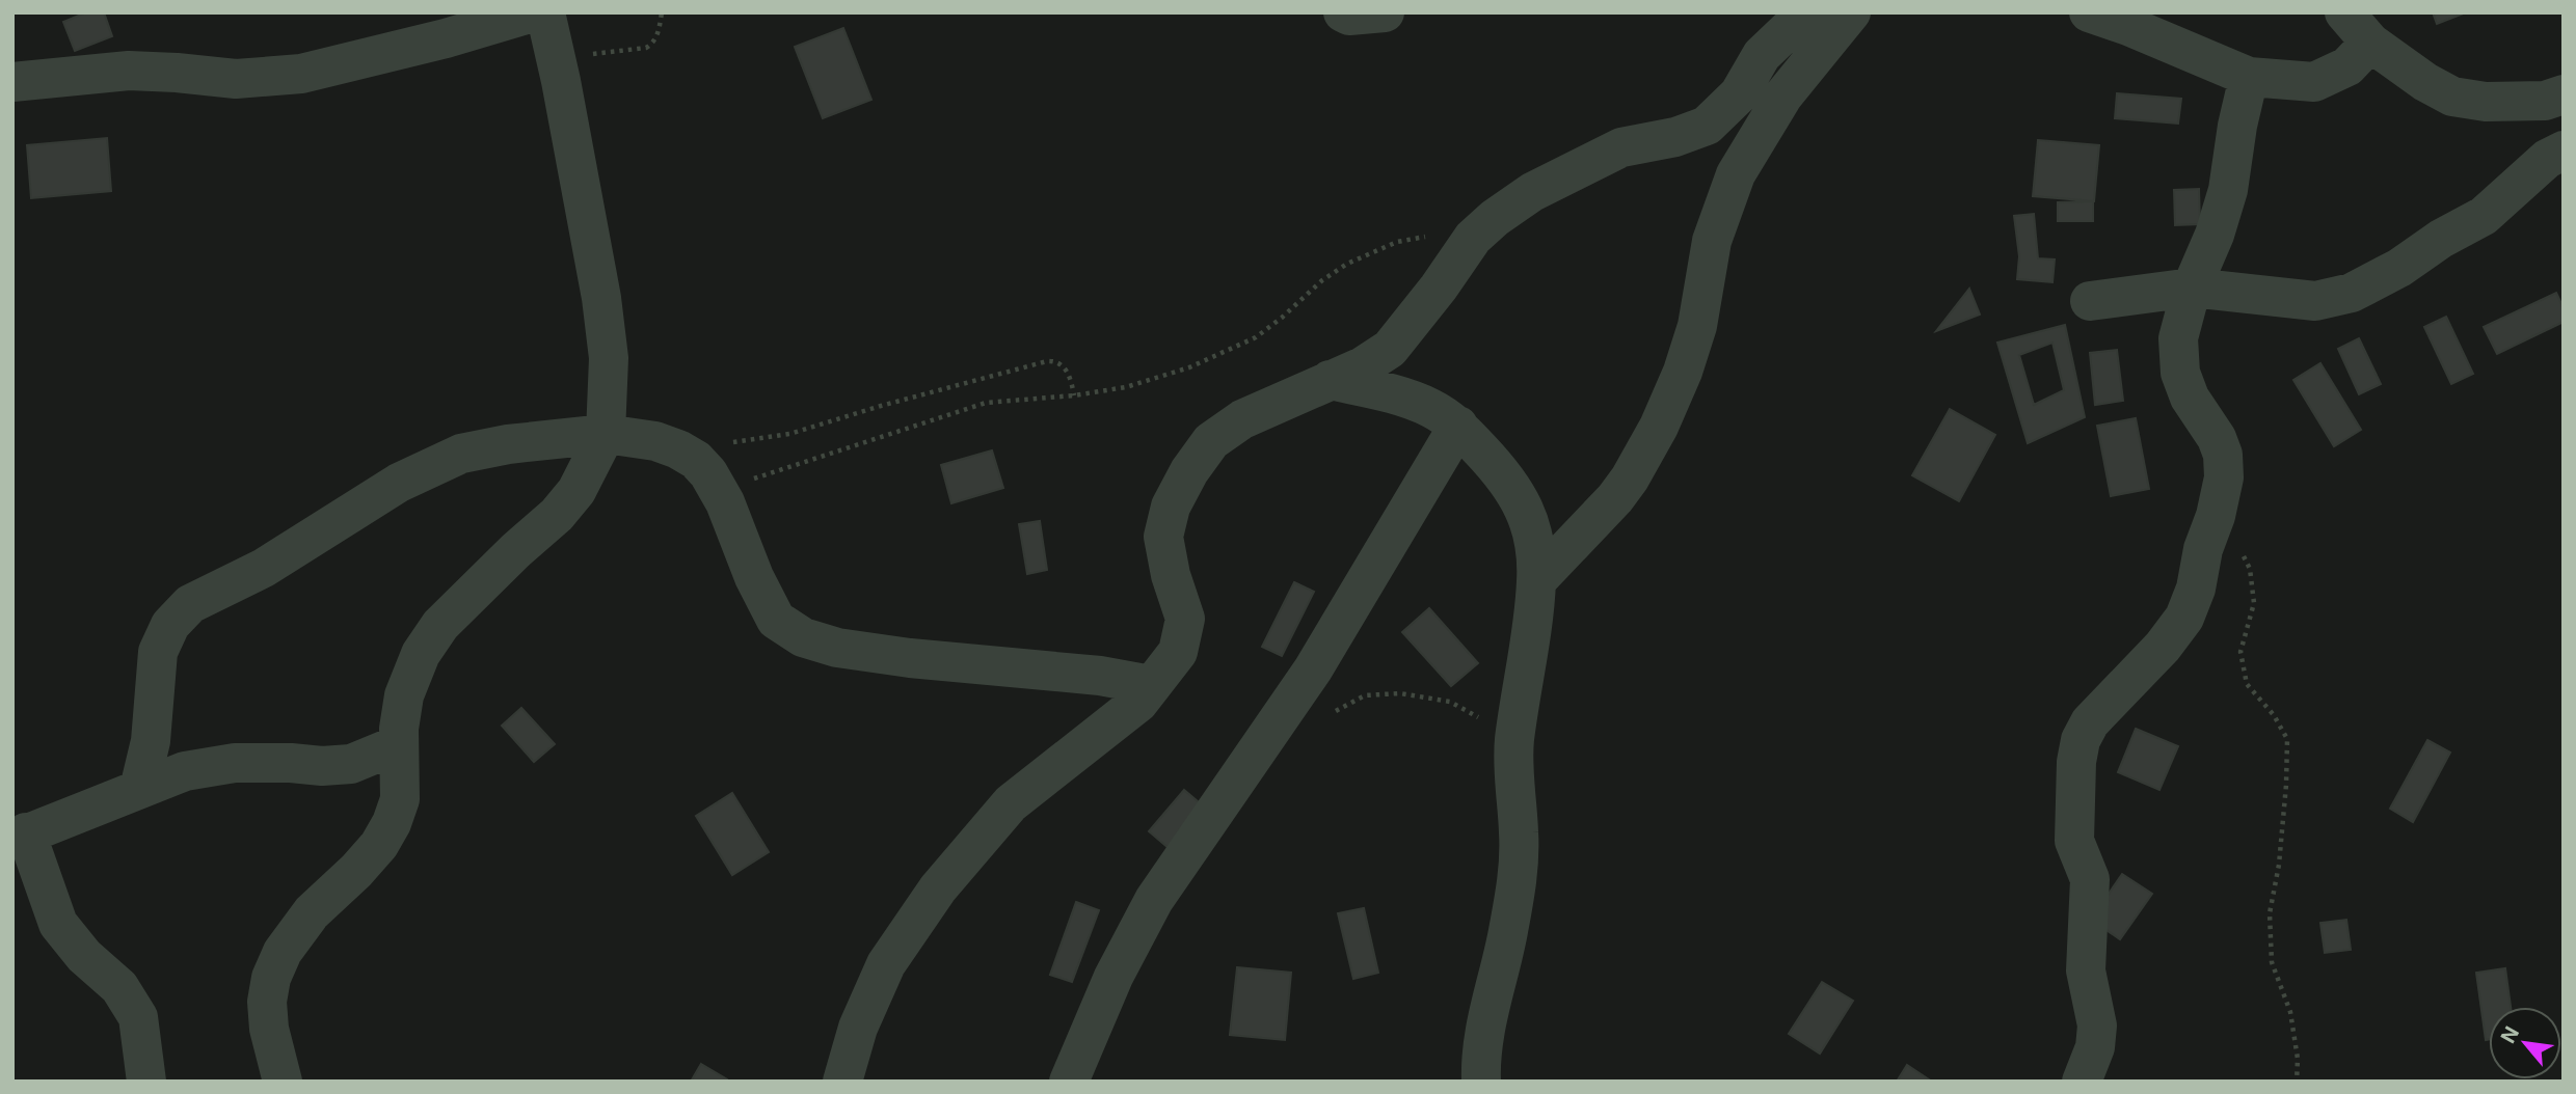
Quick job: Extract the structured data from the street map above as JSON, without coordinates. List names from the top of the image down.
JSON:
{
  "north": "top left"
}
